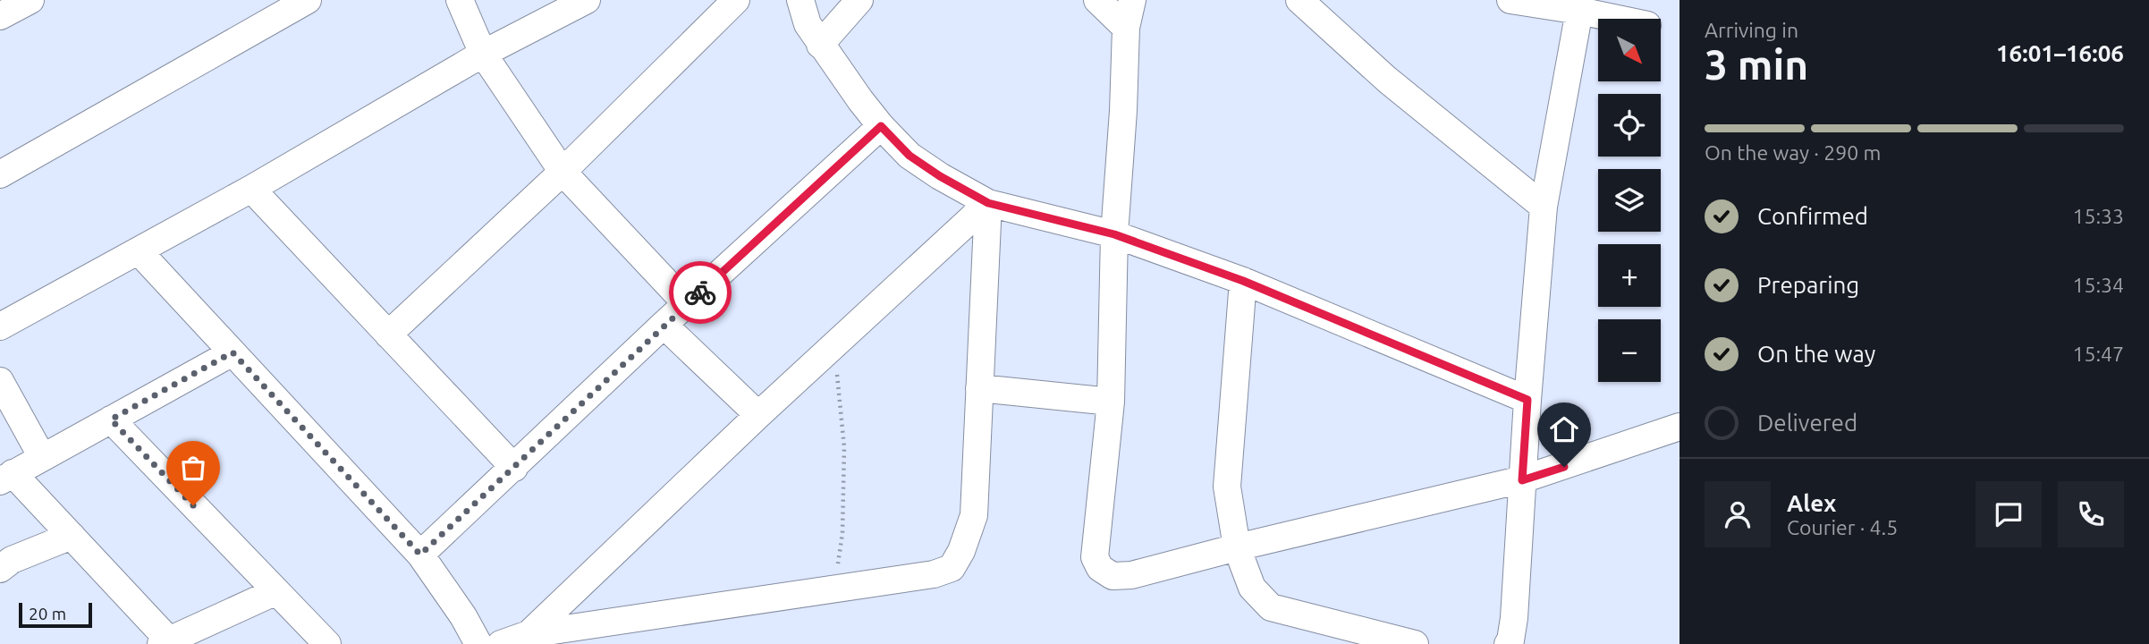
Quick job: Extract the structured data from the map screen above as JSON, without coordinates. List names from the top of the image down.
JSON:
{
  "scale_bar": "20 m",
  "north": "bottom right",
  "page": {
    "heading": ["3 min", "Arriving in", "16:01–16:06"],
    "panel": ["Alex", "Courier · 4.5"],
    "map_buttons": ["+", "−"],
    "bar": "On the way · 290 m",
    "list": [
      ["Confirmed", "15:33"],
      ["Preparing", "15:34"],
      ["On the way", "15:47"],
      "Delivered"
    ],
    "scale": "20 m"
  }
}
